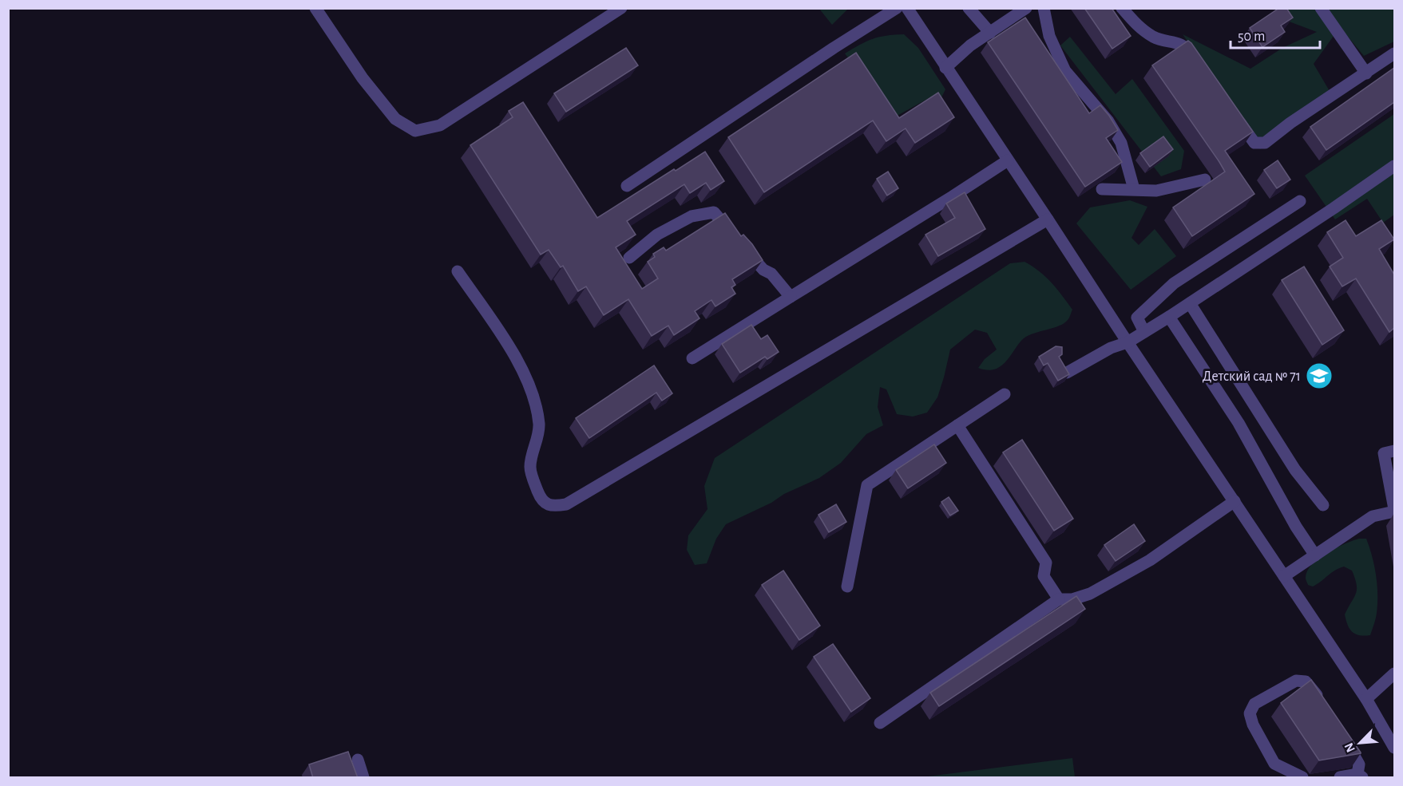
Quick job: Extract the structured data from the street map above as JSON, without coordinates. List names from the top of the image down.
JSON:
{
  "places": {
    "school or university": ["Детский сад № 71"]
  },
  "scale_bar": "50 m",
  "north": "bottom left"
}
